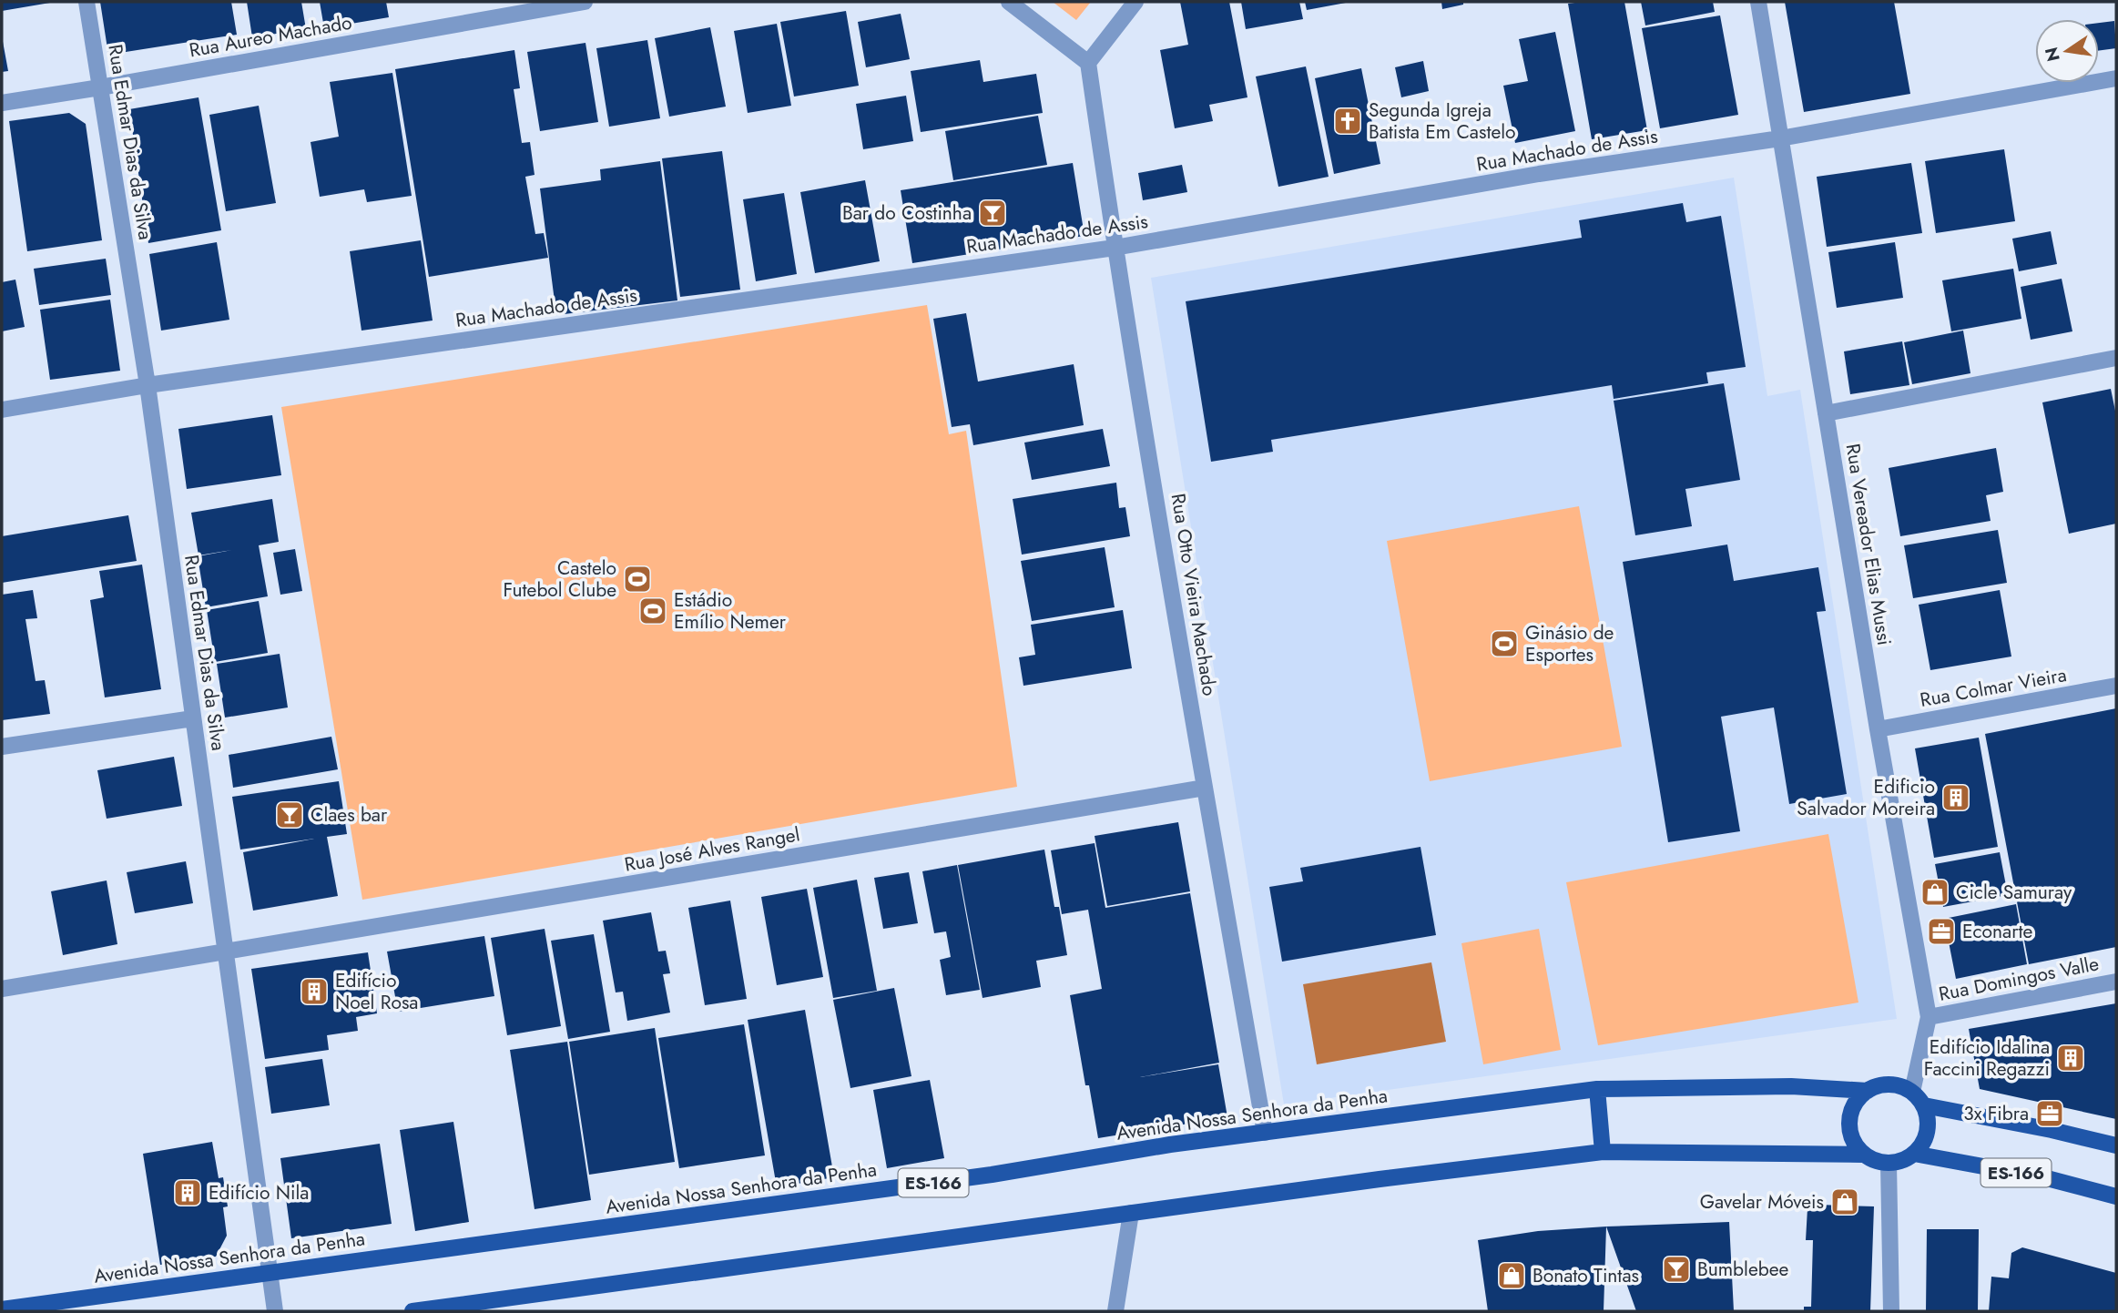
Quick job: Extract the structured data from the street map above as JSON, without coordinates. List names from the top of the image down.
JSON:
{
  "streets": {
    "main road": ["Avenida Nossa Senhora da Penha", "ES-166"],
    "street": [
      "Rua Aureo Machado",
      "Rua Edmar Dias da Silva",
      "Rua Machado de Assis",
      "Rua Vereador Elias Mussi",
      "Rua Otto Vieira Machado",
      "Rua Colmar Vieira",
      "Rua José Alves Rangel",
      "Rua Domingos Valle"
    ]
  },
  "crossings": [
    ["Rua Aureo Machado", "Rua Edmar Dias da Silva"],
    ["Rua Edmar Dias da Silva", "Rua Machado de Assis"],
    ["Rua Edmar Dias da Silva", "Rua José Alves Rangel"],
    ["Rua Edmar Dias da Silva", "Avenida Nossa Senhora da Penha"],
    ["Rua Machado de Assis", "Rua Vereador Elias Mussi"],
    ["Rua Machado de Assis", "Rua Otto Vieira Machado"],
    ["Rua Vereador Elias Mussi", "Rua Colmar Vieira"],
    ["Rua Vereador Elias Mussi", "Rua Domingos Valle"],
    ["Rua Vereador Elias Mussi", "Avenida Nossa Senhora da Penha"],
    ["Rua Vereador Elias Mussi", "ES-166"],
    ["Rua Otto Vieira Machado", "Rua José Alves Rangel"],
    ["Rua Otto Vieira Machado", "Avenida Nossa Senhora da Penha"],
    ["Avenida Nossa Senhora da Penha", "ES-166"]
  ],
  "places": {
    "church": ["Segunda Igreja Batista Em Castelo"],
    "bar": ["Bar do Costinha", "Claes bar", "Bumblebee"],
    "sports": ["Castelo Futebol Clube", "Estádio Emílio Nemer", "Ginásio de Esportes"],
    "building": [
      "Edificio Salvador Moreira",
      "Edifício Noel Rosa",
      "Edifício Idalina Faccini Regazzi",
      "Edifício Nila"
    ],
    "shop": ["Cicle Samuray", "Gavelar Móveis", "Bonato Tintas"],
    "office": ["Econarte", "3x Fibra"]
  },
  "north": "left"
}
